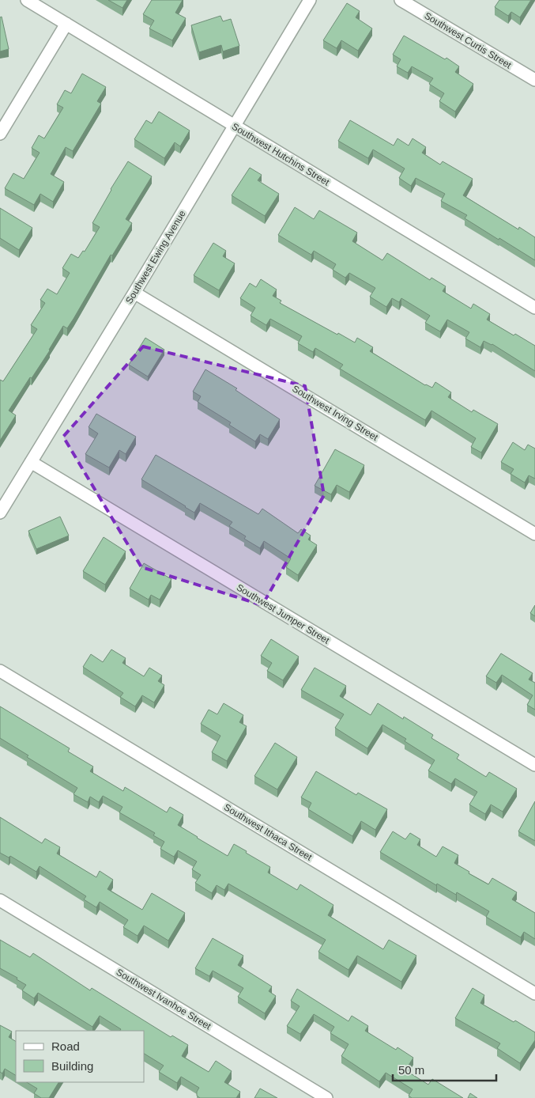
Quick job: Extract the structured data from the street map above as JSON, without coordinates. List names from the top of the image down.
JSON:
{
  "streets": {
    "street": [
      "Southwest Curtis Street",
      "Southwest Hutchins Street",
      "Southwest Ewing Avenue",
      "Southwest Irving Street",
      "Southwest Jumper Street",
      "Southwest Ithaca Street",
      "Southwest Ivanhoe Street"
    ]
  },
  "crossings": [
    ["Southwest Hutchins Street", "Southwest Ewing Avenue"],
    ["Southwest Ewing Avenue", "Southwest Irving Street"],
    ["Southwest Ewing Avenue", "Southwest Jumper Street"]
  ],
  "legend": ["Road", "Building"],
  "scale_bar": "50 m"
}
